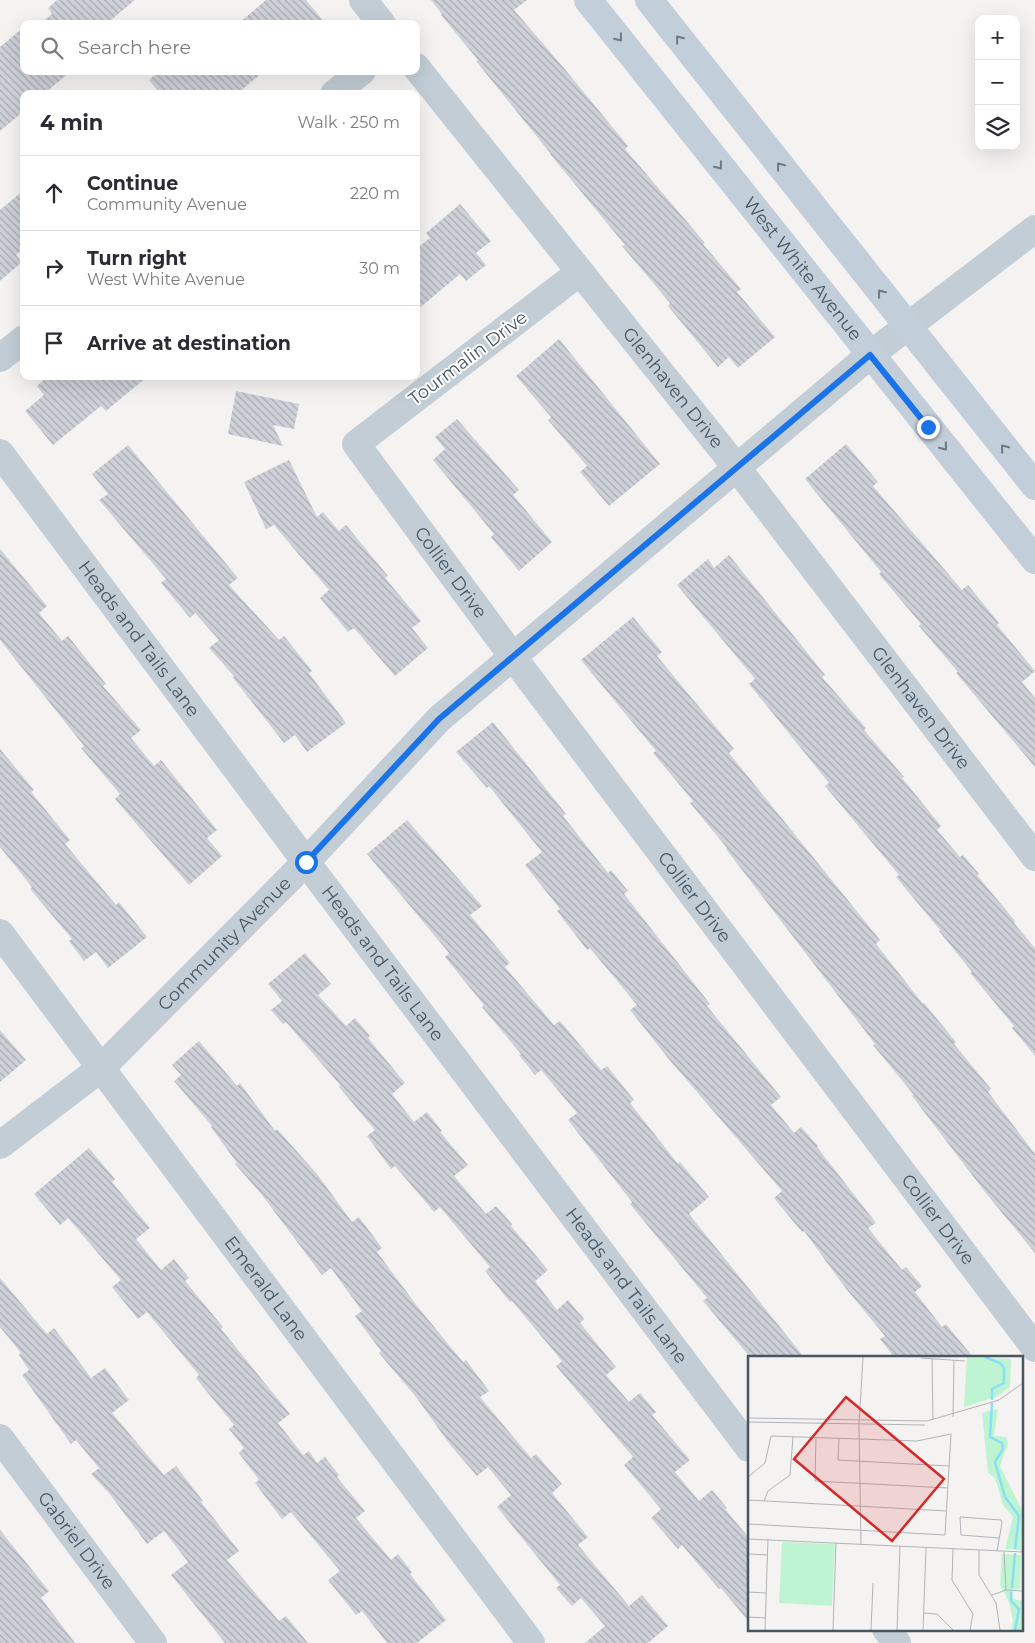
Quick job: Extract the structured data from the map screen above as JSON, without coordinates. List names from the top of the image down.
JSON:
{
  "streets": {
    "main road": ["West White Avenue"],
    "street": [
      "Tourmalin Drive",
      "Glenhaven Drive",
      "Collier Drive",
      "Heads and Tails Lane",
      "Community Avenue",
      "Emerald Lane",
      "Gabriel Drive"
    ]
  },
  "crossings": [
    ["West White Avenue", "Community Avenue"],
    ["Tourmalin Drive", "Glenhaven Drive"],
    ["Tourmalin Drive", "Collier Drive"],
    ["Glenhaven Drive", "Community Avenue"],
    ["Collier Drive", "Community Avenue"],
    ["Heads and Tails Lane", "Community Avenue"],
    ["Community Avenue", "Emerald Lane"]
  ],
  "page": {
    "map_buttons": ["+", "−"],
    "search": "Search here",
    "heading": ["4 min", "Walk · 250 m"],
    "list": [
      ["Continue", "Community Avenue", "220 m"],
      ["Turn right", "West White Avenue", "30 m"],
      "Arrive at destination"
    ]
  }
}
